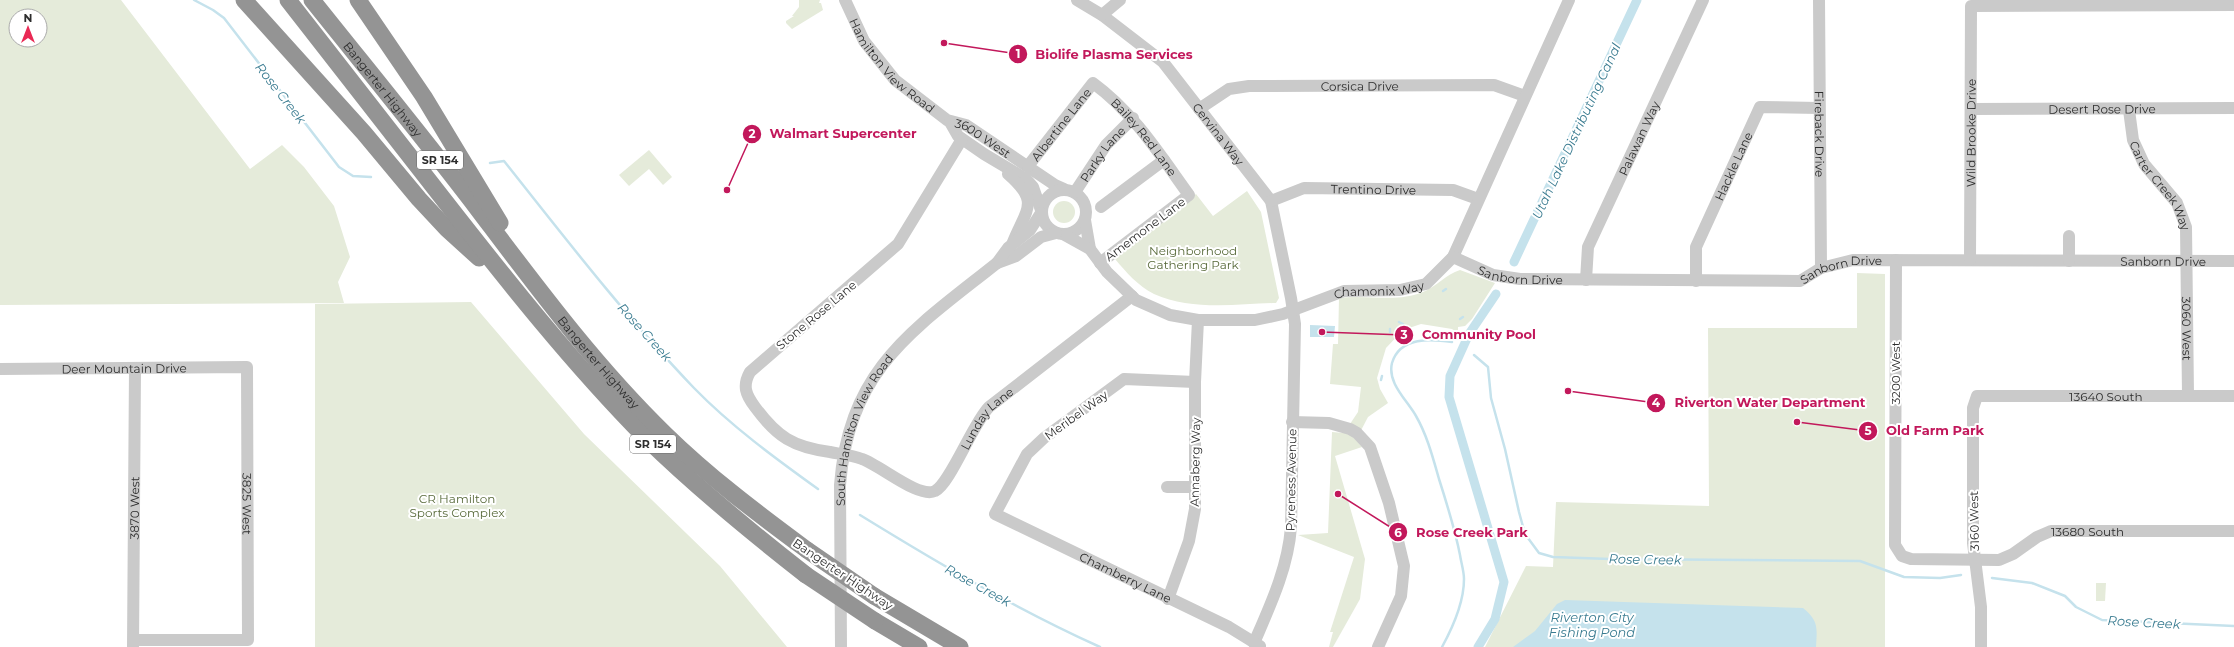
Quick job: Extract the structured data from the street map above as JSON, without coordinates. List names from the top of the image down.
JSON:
{
  "streets": {
    "highway": ["Bangerter Highway", "SR 154"],
    "street": [
      "Hamilton View Road",
      "Corsica Drive",
      "Desert Rose Drive",
      "Albertine Lane",
      "Wild Brooke Drive",
      "Cervina Way",
      "Fireback Drive",
      "Bailey Red Lane",
      "Palawan Way",
      "3600 West",
      "Parky Lane",
      "Hackle Lane",
      "Carter Creek Way",
      "Trentino Drive",
      "Amemone Lane",
      "Sanborn Drive",
      "Chamonix Way",
      "Stone Rose Lane",
      "3060 West",
      "Deer Mountain Drive",
      "3200 West",
      "13640 South",
      "Meribel Way",
      "Lunday Lane",
      "South Hamilton View Road",
      "Annaberg Way",
      "Pyreness Avenue",
      "3825 West",
      "3870 West",
      "3160 West",
      "13680 South",
      "Chamberry Lane"
    ]
  },
  "crossings": [
    ["Hamilton View Road", "3600 West"],
    ["Corsica Drive", "Cervina Way"],
    ["Corsica Drive", "Chamonix Way"],
    ["Desert Rose Drive", "Wild Brooke Drive"],
    ["Desert Rose Drive", "Carter Creek Way"],
    ["Albertine Lane", "Bailey Red Lane"],
    ["Albertine Lane", "3600 West"],
    ["Wild Brooke Drive", "Sanborn Drive"],
    ["Cervina Way", "Trentino Drive"],
    ["Cervina Way", "Chamonix Way"],
    ["Cervina Way", "Pyreness Avenue"],
    ["Fireback Drive", "Hackle Lane"],
    ["Fireback Drive", "Sanborn Drive"],
    ["Bailey Red Lane", "Parky Lane"],
    ["Bailey Red Lane", "Amemone Lane"],
    ["Palawan Way", "Sanborn Drive"],
    ["3600 West", "Parky Lane"],
    ["3600 West", "Chamonix Way"],
    ["3600 West", "Stone Rose Lane"],
    ["3600 West", "South Hamilton View Road"],
    ["Parky Lane", "Chamonix Way"],
    ["Parky Lane", "South Hamilton View Road"],
    ["Hackle Lane", "Sanborn Drive"],
    ["Carter Creek Way", "Sanborn Drive"],
    ["Carter Creek Way", "3060 West"],
    ["Trentino Drive", "Chamonix Way"],
    ["Amemone Lane", "Chamonix Way"],
    ["Sanborn Drive", "Chamonix Way"],
    ["Sanborn Drive", "3060 West"],
    ["Sanborn Drive", "3200 West"],
    ["Chamonix Way", "Lunday Lane"],
    ["Chamonix Way", "South Hamilton View Road"],
    ["Chamonix Way", "Annaberg Way"],
    ["Chamonix Way", "Pyreness Avenue"],
    ["Stone Rose Lane", "Lunday Lane"],
    ["Stone Rose Lane", "South Hamilton View Road"],
    ["3060 West", "13640 South"],
    ["Deer Mountain Drive", "3825 West"],
    ["Deer Mountain Drive", "3870 West"],
    ["3200 West", "13680 South"],
    ["13640 South", "3160 West"],
    ["Meribel Way", "Annaberg Way"],
    ["Meribel Way", "Chamberry Lane"],
    ["Lunday Lane", "South Hamilton View Road"],
    ["Annaberg Way", "Chamberry Lane"],
    ["Pyreness Avenue", "Chamberry Lane"],
    ["3825 West", "3870 West"],
    ["3160 West", "13680 South"]
  ],
  "water": ["Rose Creek", "Utah Lake Distributing Canal", "Riverton City Fishing Pond"],
  "parks": ["Neighborhood Gathering Park", "CR Hamilton Sports Complex"],
  "places": [
    "Biolife Plasma Services",
    "Walmart Supercenter",
    "Community Pool",
    "Riverton Water Department",
    "Old Farm Park",
    "Rose Creek Park"
  ],
  "north": "top"
}
